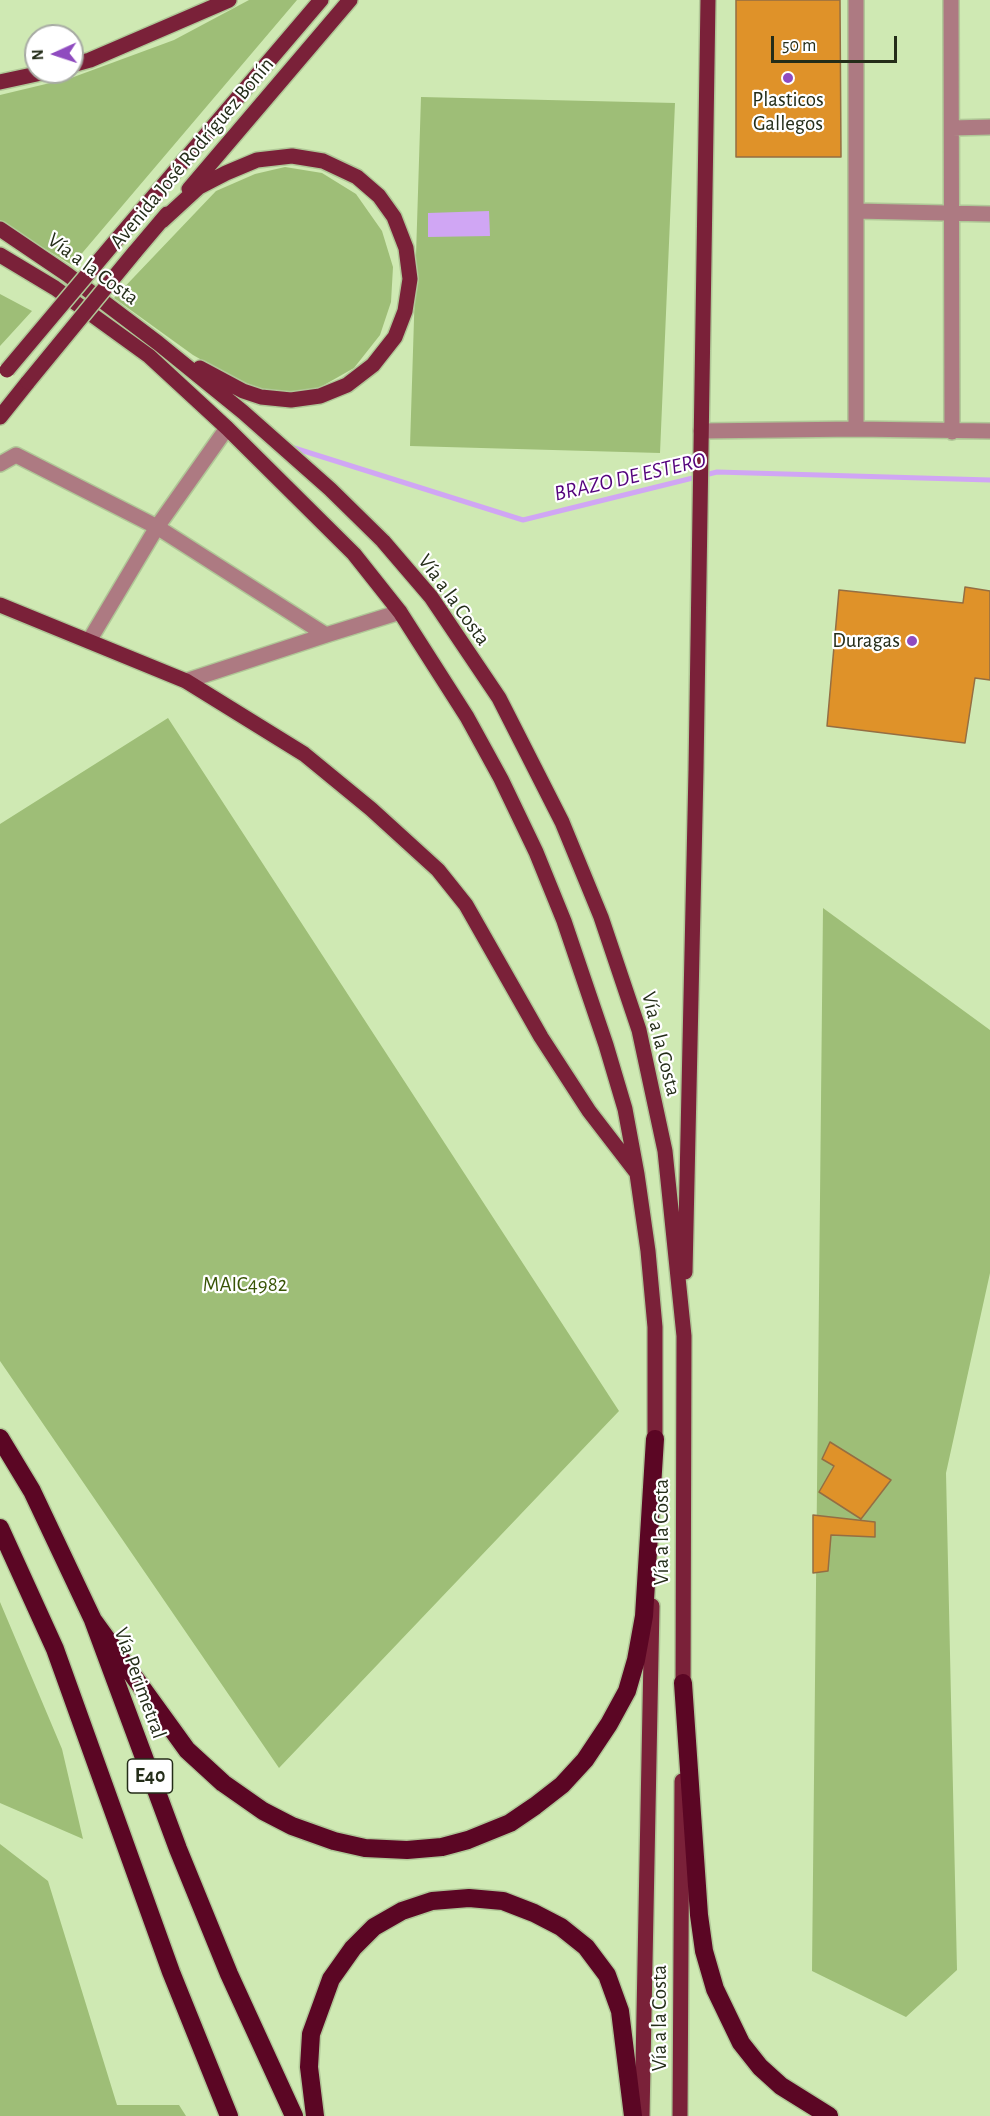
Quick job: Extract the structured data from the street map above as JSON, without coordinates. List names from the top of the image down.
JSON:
{
  "streets": {
    "highway": ["Vía Perimetral", "E40"],
    "main road": ["Avenida José Rodríguez Bonín", "Vía a la Costa"]
  },
  "water": ["BRAZO DE ESTERO"],
  "parks": ["MAIC4982"],
  "places": ["Plasticos Gallegos", "Duragas"],
  "scale_bar": "50 m",
  "north": "left"
}
